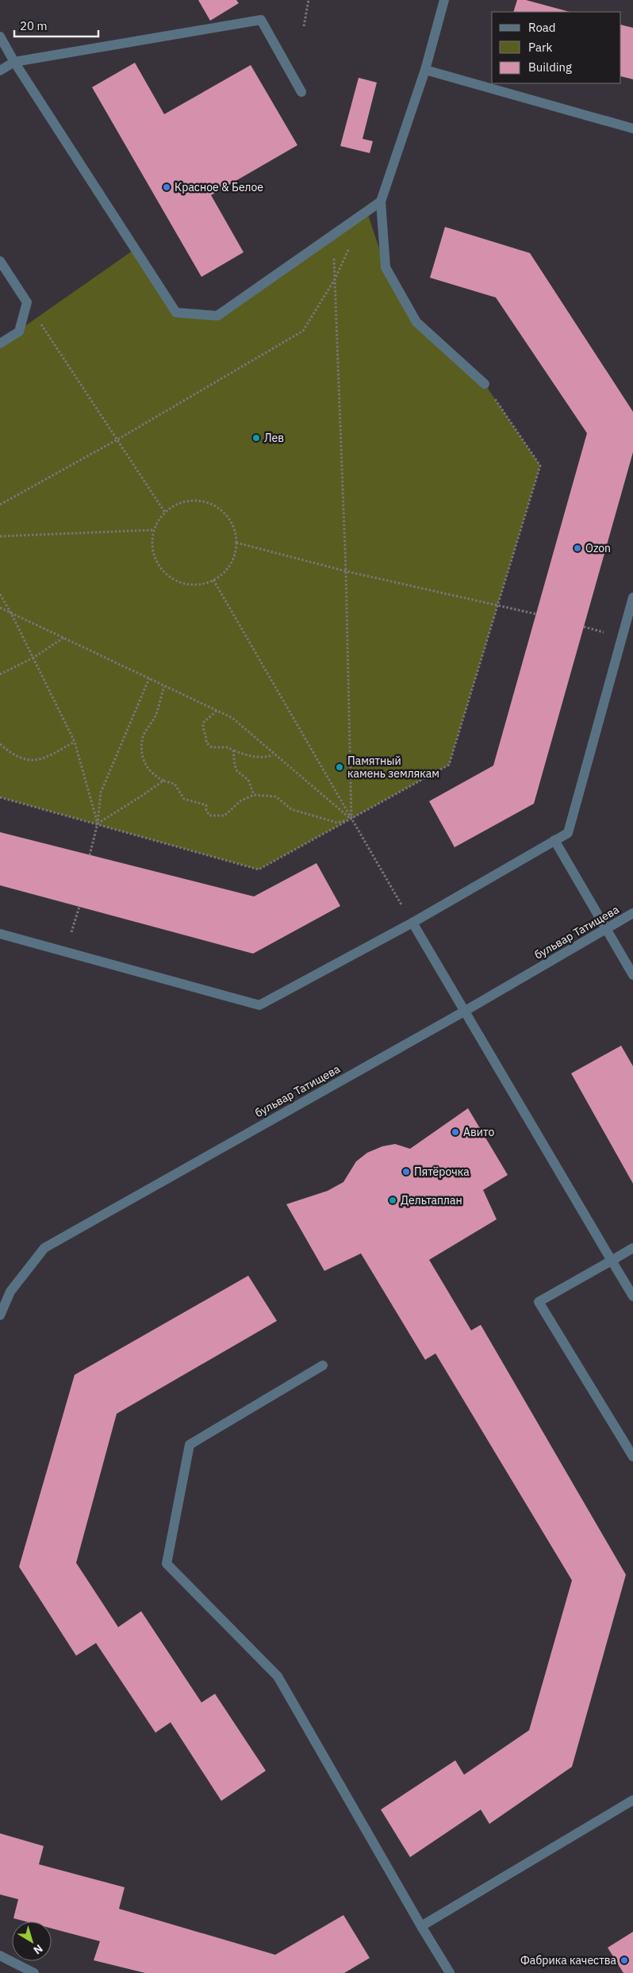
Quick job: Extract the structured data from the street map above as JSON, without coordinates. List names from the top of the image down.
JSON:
{
  "streets": {
    "street": ["бульвар Татищева"]
  },
  "places": [
    "Красное & Белое",
    "Лев",
    "Ozon",
    "Памятный камень землякам",
    "Авито",
    "Пятёрочка",
    "Дельтаплан",
    "Фабрика качества"
  ],
  "legend": ["Road", "Park", "Building"],
  "scale_bar": "20 m",
  "north": "bottom right"
}
